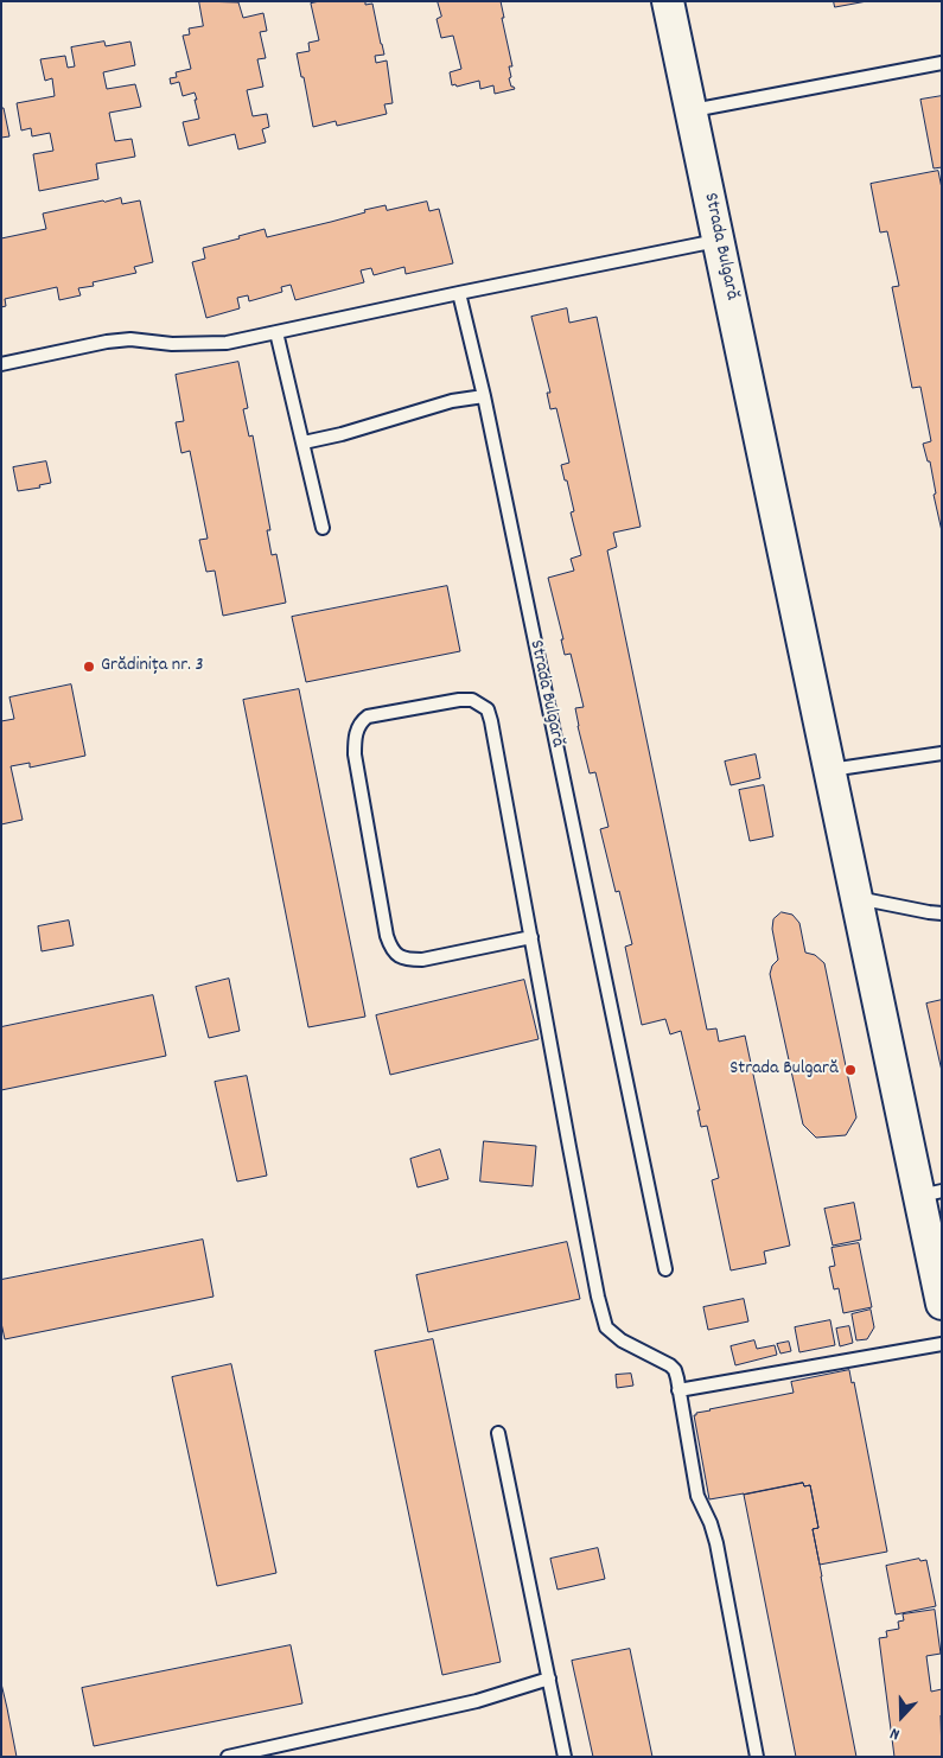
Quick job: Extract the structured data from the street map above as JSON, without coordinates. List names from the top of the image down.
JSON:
{
  "streets": {
    "street": ["Strada Bulgară"]
  },
  "places": ["Grădinița nr. 3", "Strada Bulgară"],
  "north": "bottom"
}
